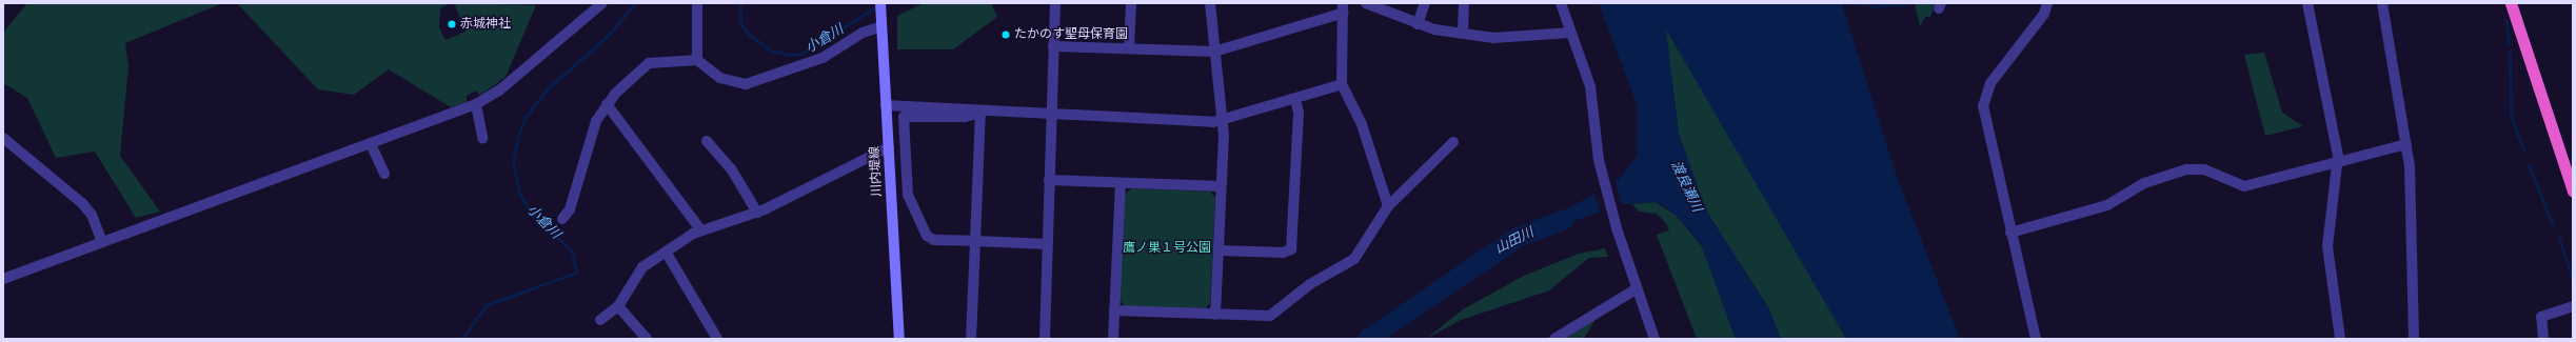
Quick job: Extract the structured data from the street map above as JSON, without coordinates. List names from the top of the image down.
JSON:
{
  "streets": {
    "main road": ["川内堤線"]
  },
  "water": ["小倉川", "渡良瀬川", "山田川"],
  "parks": ["鷹ノ巣１号公園"],
  "places": ["赤城神社", "たかのす聖母保育園"]
}
